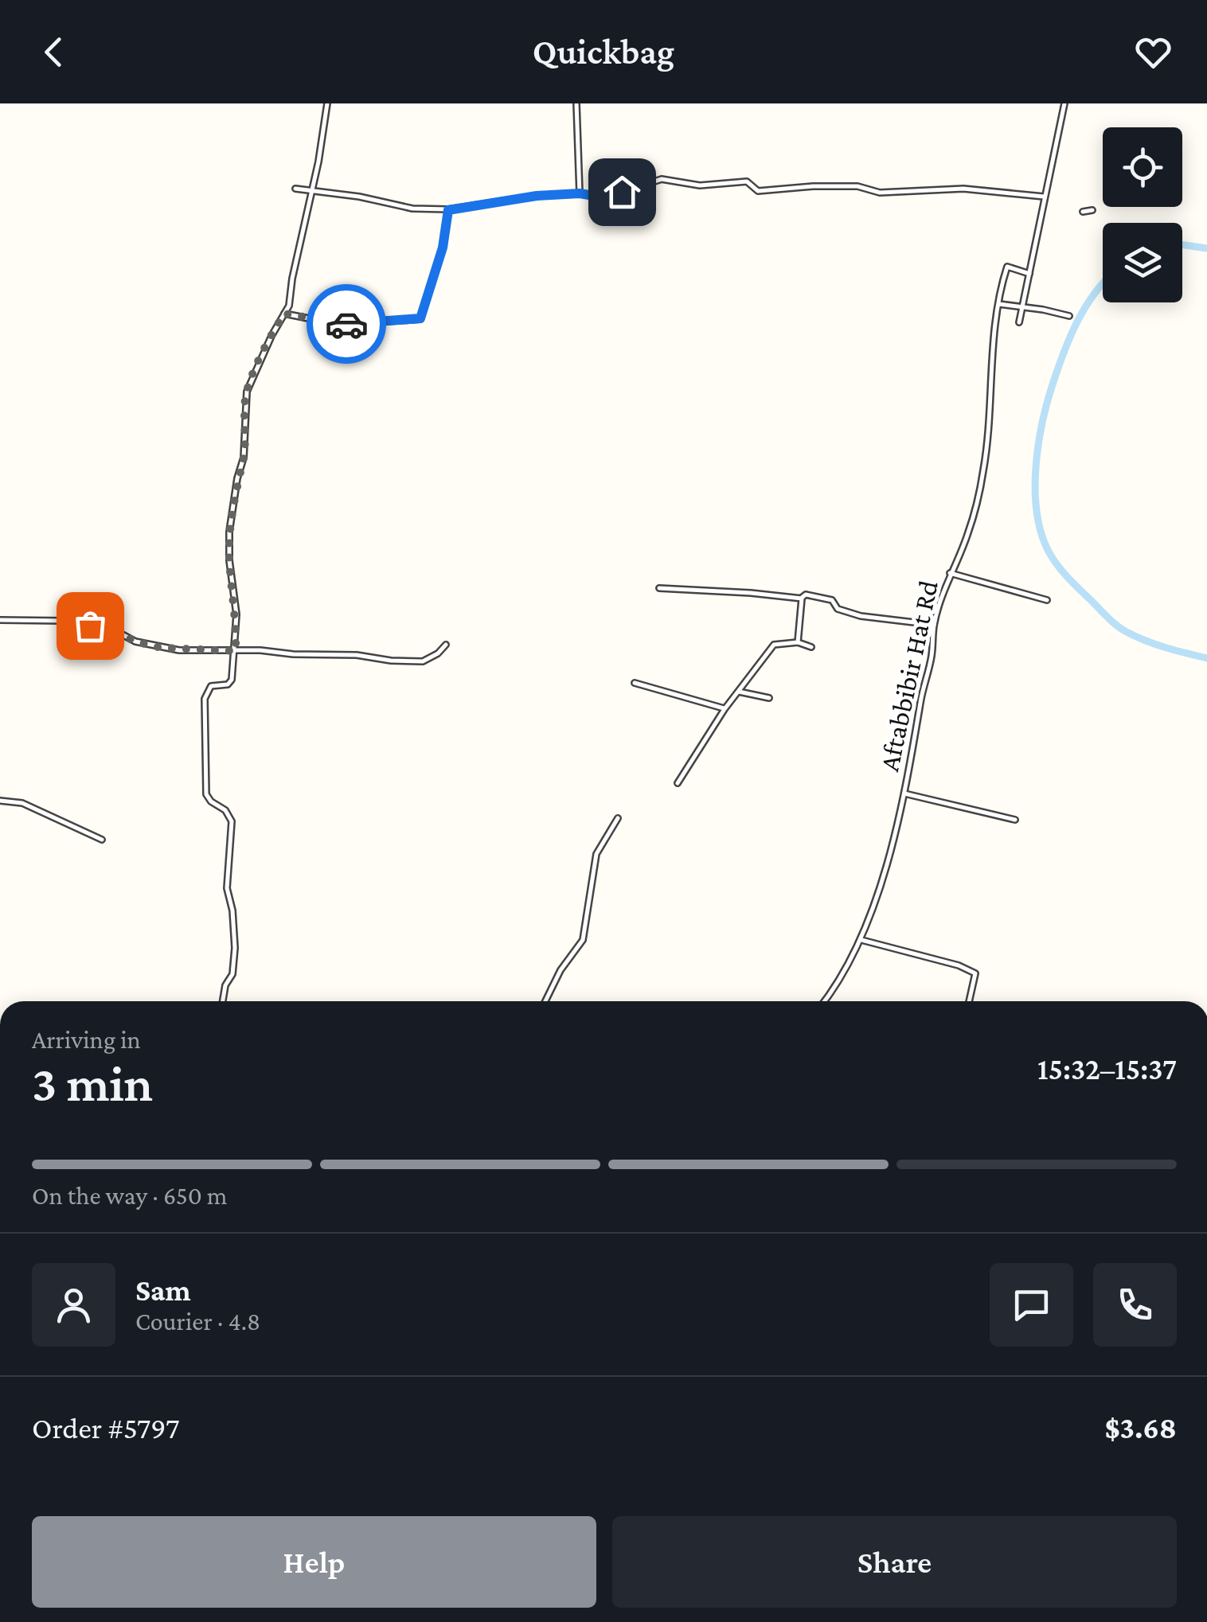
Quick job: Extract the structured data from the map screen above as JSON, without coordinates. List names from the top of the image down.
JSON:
{
  "streets": {
    "street": ["Aftabbibir Hat Rd"]
  },
  "page": {
    "header": "Quickbag",
    "heading": ["3 min", "Arriving in", "15:32–15:37"],
    "panel": [
      "Sam",
      "Courier · 4.8",
      "Order #5797",
      "$3.68"
    ],
    "bar": "On the way · 650 m",
    "buttons": ["Help", "Share"]
  }
}
